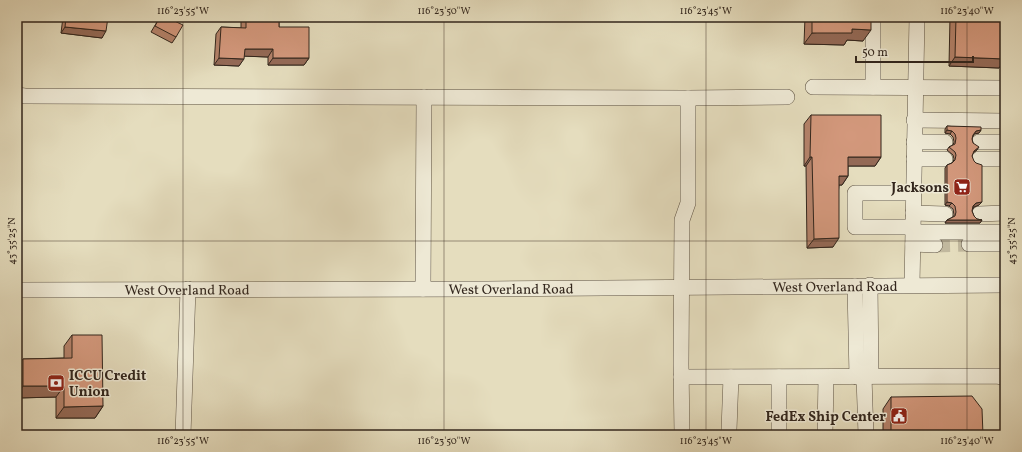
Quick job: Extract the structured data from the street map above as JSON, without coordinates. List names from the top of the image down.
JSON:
{
  "streets": {
    "street": ["West Overland Road"]
  },
  "places": {
    "supermarket": ["Jacksons"],
    "bank": ["ICCU Credit Union"],
    "public building": ["FedEx Ship Center"]
  },
  "scale_bar": "50 m",
  "coordinates": [
    "116°23'55\"W",
    "116°23'50\"W",
    "116°23'45\"W",
    "116°23'40\"W",
    "43°35'25\"N"
  ]
}
